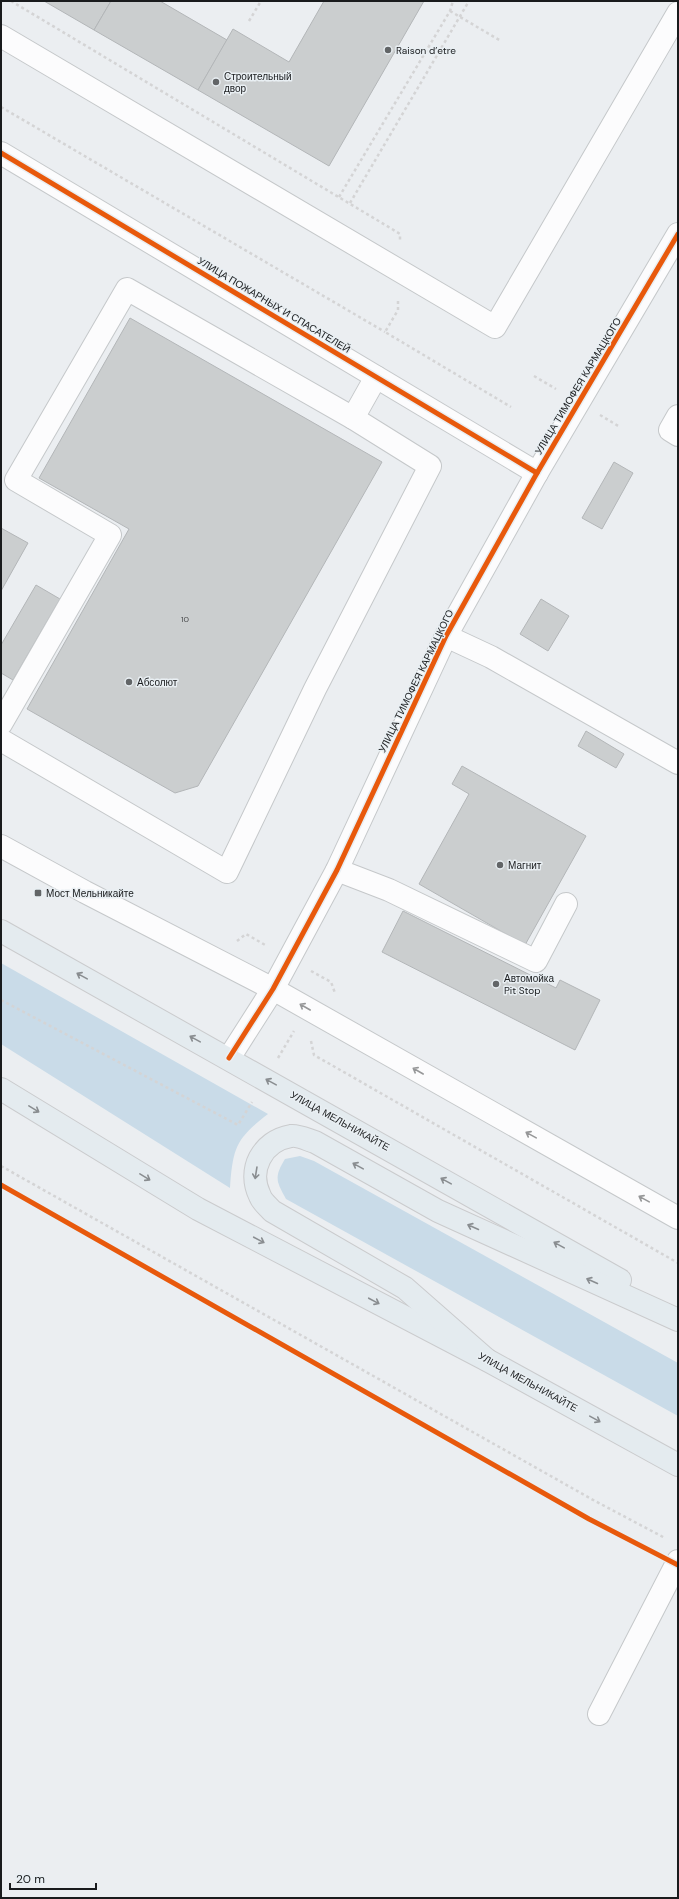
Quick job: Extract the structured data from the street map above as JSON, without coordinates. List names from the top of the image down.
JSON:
{
  "streets": {
    "main road": ["УЛИЦА МЕЛЬНИКАЙТЕ"],
    "street": ["УЛИЦА ПОЖАРНЫХ И СПАСАТЕЛЕЙ", "УЛИЦА ТИМОФЕЯ КАРМАЦКОГО"]
  },
  "crossings": [
    ["УЛИЦА ПОЖАРНЫХ И СПАСАТЕЛЕЙ", "УЛИЦА ТИМОФЕЯ КАРМАЦКОГО"],
    ["УЛИЦА ТИМОФЕЯ КАРМАЦКОГО", "УЛИЦА МЕЛЬНИКАЙТЕ"]
  ],
  "places": {
    "other": [
      "Raison d’etre",
      "Строительный двор",
      "Абсолют",
      "Магнит",
      "Автомойка Pit Stop"
    ],
    "transit": ["Мост Мельникайте"]
  },
  "house_numbers": ["10"],
  "scale_bar": "20 m"
}
